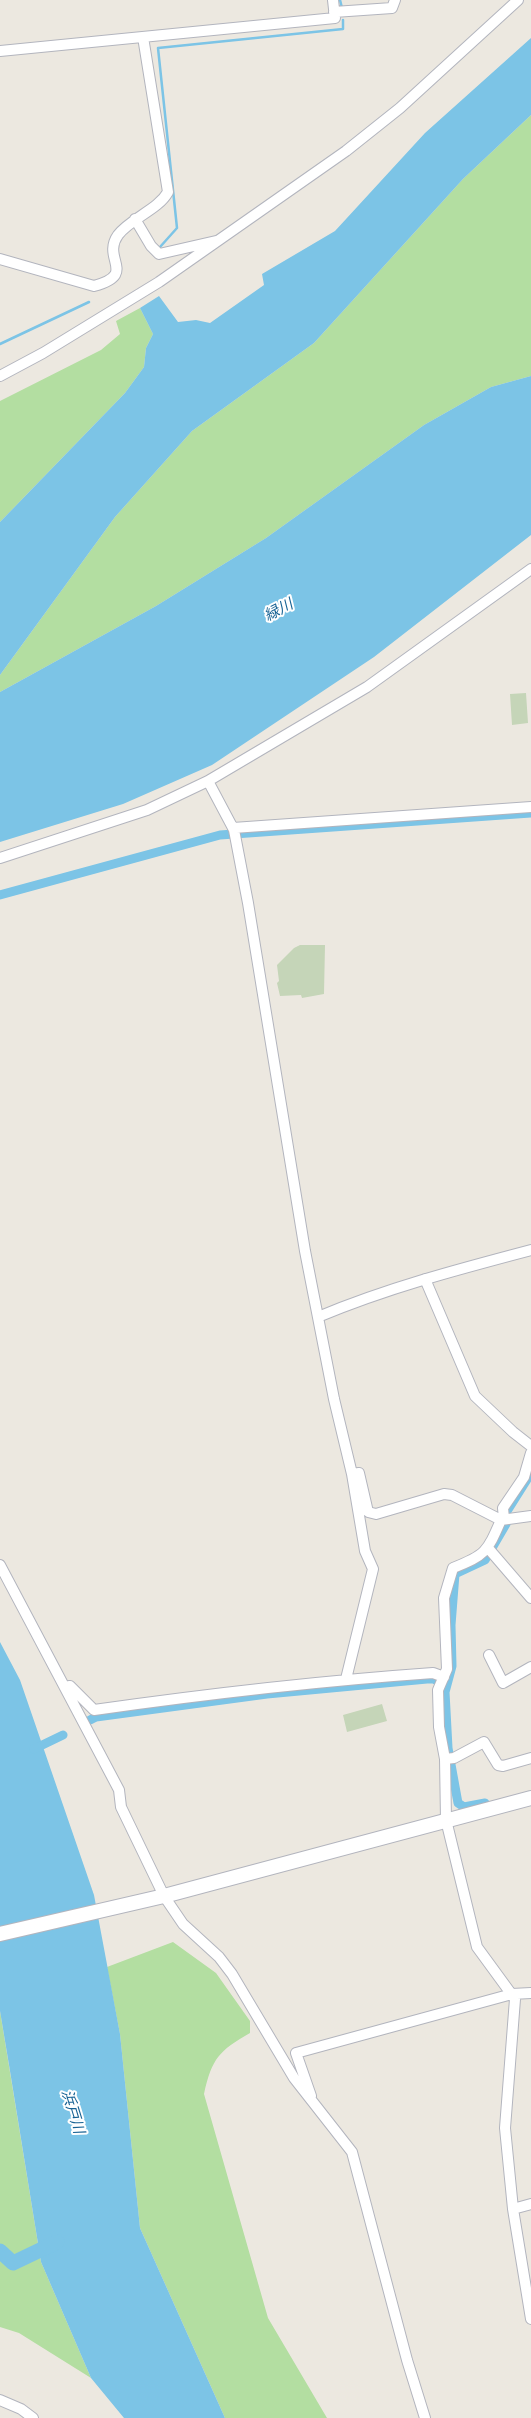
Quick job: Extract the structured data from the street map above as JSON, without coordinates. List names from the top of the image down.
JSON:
{
  "water": ["緑川", "浜戸川"]
}
